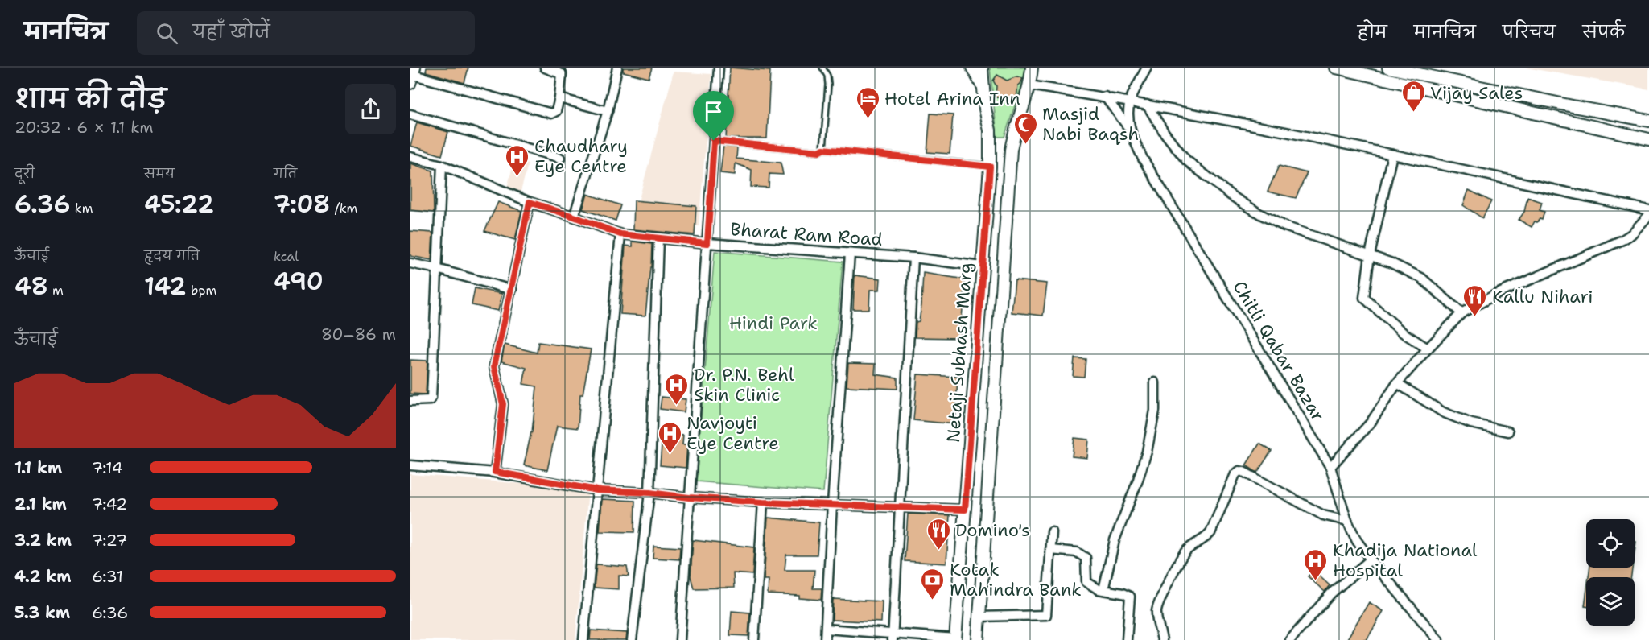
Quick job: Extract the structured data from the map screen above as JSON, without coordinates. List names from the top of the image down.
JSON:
{
  "streets": {
    "main road": ["Netaji Subhash Marg"],
    "street": ["Bharat Ram Road", "Chitli Qabar Bazar"]
  },
  "crossings": [
    ["Bharat Ram Road", "Netaji Subhash Marg"]
  ],
  "parks": ["Hindi Park"],
  "places": {
    "shop": ["Vijay Sales"],
    "hotel": ["Hotel Arina Inn"],
    "mosque": ["Masjid Nabi Baqsh"],
    "hospital": [
      "Chaudhary Eye Centre",
      "Dr. P.N. Behl Skin Clinic",
      "Navjoyti Eye Centre",
      "Khadija National Hospital"
    ],
    "restaurant": ["Kallu Nihari", "Domino's"],
    "bank": ["Kotak Mahindra Bank"]
  },
  "page": {
    "header": "मानचित्र",
    "search": "यहाँ खोजें",
    "nav": [
      "होम",
      "मानचित्र",
      "परिचय",
      "संपर्क"
    ],
    "heading": ["शाम की दौड़", "20:32 · 6 × 1.1 km"],
    "stats": [
      ["दूरी", "6.36 km"],
      ["समय", "45:22"],
      ["गति", "7:08 /km"],
      ["ऊँचाई", "48 m"],
      ["हृदय गति", "142 bpm"],
      ["kcal", "490"]
    ],
    "chart": ["ऊँचाई", "80–86 m"],
    "list": [
      {
        "name": "1.1 km",
        "note": "7:14"
      },
      {
        "name": "2.1 km",
        "note": "7:42"
      },
      {
        "name": "3.2 km",
        "note": "7:27"
      },
      {
        "name": "4.2 km",
        "note": "6:31"
      },
      {
        "name": "5.3 km",
        "note": "6:36"
      }
    ]
  }
}
